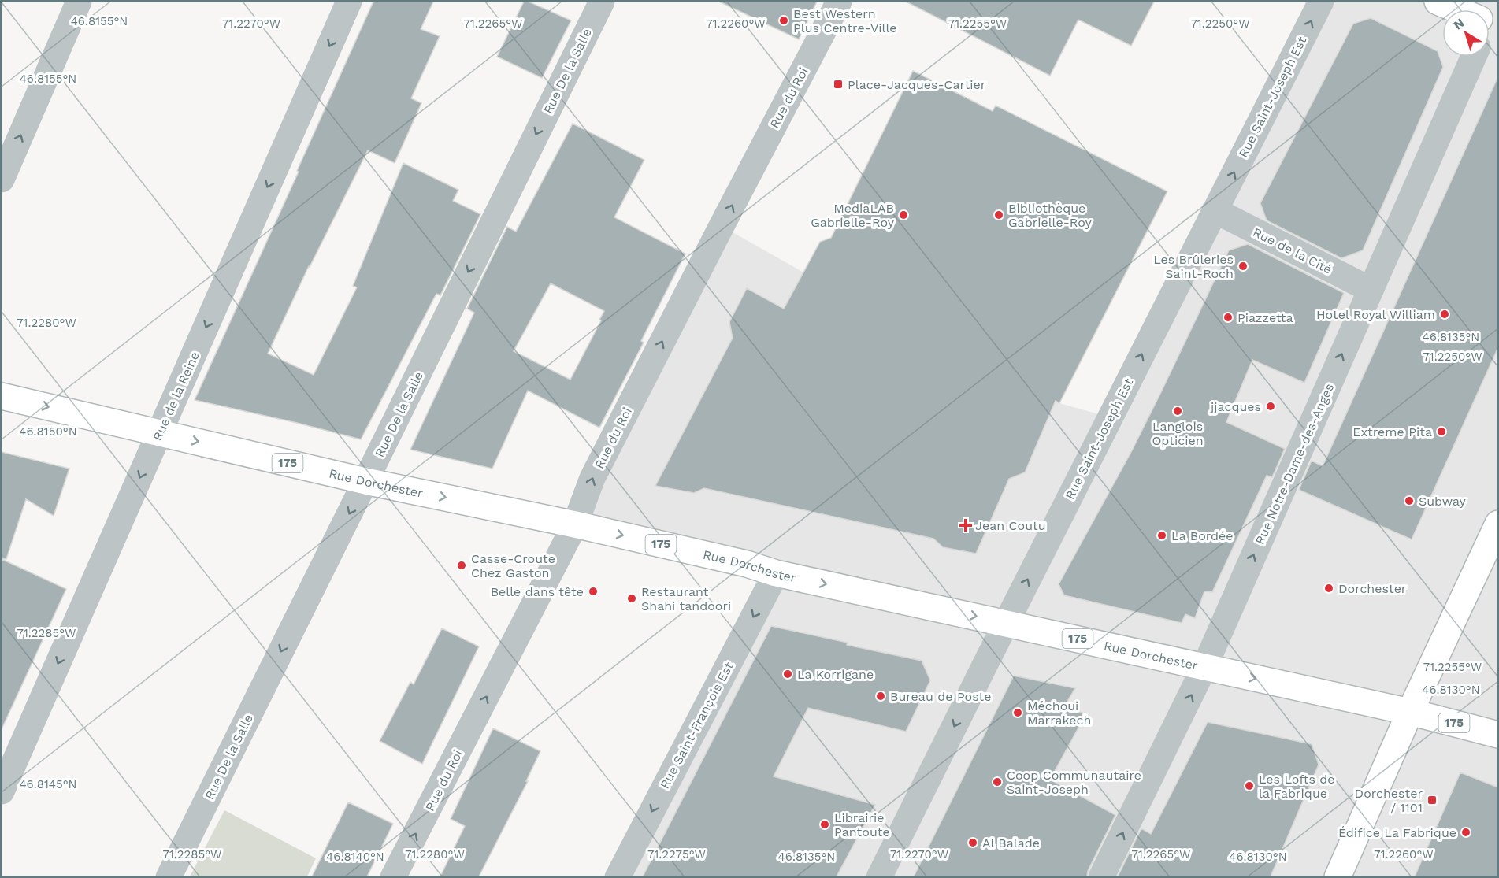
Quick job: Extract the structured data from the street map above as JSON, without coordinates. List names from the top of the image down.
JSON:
{
  "streets": {
    "main road": ["175", "Rue Dorchester"],
    "street": [
      "Rue De la Salle",
      "Rue Saint-Joseph Est",
      "Rue du Roi",
      "Rue de la Cité",
      "Rue de la Reine",
      "Rue Notre-Dame-des-Anges",
      "Rue Saint-François Est"
    ]
  },
  "crossings": [
    ["Rue De la Salle", "Rue Dorchester"],
    ["Rue Saint-Joseph Est", "Rue de la Cité"],
    ["Rue Saint-Joseph Est", "Rue Dorchester"],
    ["Rue du Roi", "Rue Dorchester"],
    ["Rue de la Cité", "Rue Notre-Dame-des-Anges"],
    ["Rue de la Reine", "Rue Dorchester"],
    ["Rue Notre-Dame-des-Anges", "Rue Dorchester"],
    ["Rue Dorchester", "Rue Saint-François Est"]
  ],
  "one_way": [
    "Rue De la Salle",
    "Rue du Roi",
    "Rue de la Reine",
    "Rue Notre-Dame-des-Anges",
    "Rue Dorchester",
    "Rue Saint-François Est"
  ],
  "places": {
    "other": [
      "Best Western Plus Centre-Ville",
      "MediaLAB Gabrielle-Roy",
      "Bibliothèque Gabrielle-Roy",
      "Les Brûleries Saint-Roch",
      "Hotel Royal William",
      "Piazzetta",
      "jjacques",
      "Langlois Opticien",
      "Extreme Pita",
      "Subway",
      "La Bordée",
      "Casse-Croute Chez Gaston",
      "Dorchester",
      "Belle dans tête",
      "Restaurant Shahi tandoori",
      "La Korrigane",
      "Bureau de Poste",
      "Méchoui Marrakech",
      "Coop Communautaire Saint-Joseph",
      "Les Lofts de la Fabrique",
      "Librairie Pantoute",
      "Édifice La Fabrique",
      "Al Balade"
    ],
    "transit": ["Place-Jacques-Cartier", "Dorchester / 1101"],
    "health": ["Jean Coutu"]
  },
  "north": "top left",
  "coordinates": [
    "46.8155°N",
    "71.2270°W",
    "71.2260°W",
    "71.2255°W",
    "71.2265°W",
    "71.2250°W",
    "71.2280°W",
    "46.8135°N",
    "46.8150°N",
    "71.2285°W",
    "46.8130°N",
    "46.8145°N",
    "71.2275°W",
    "46.8140°N"
  ]
}
